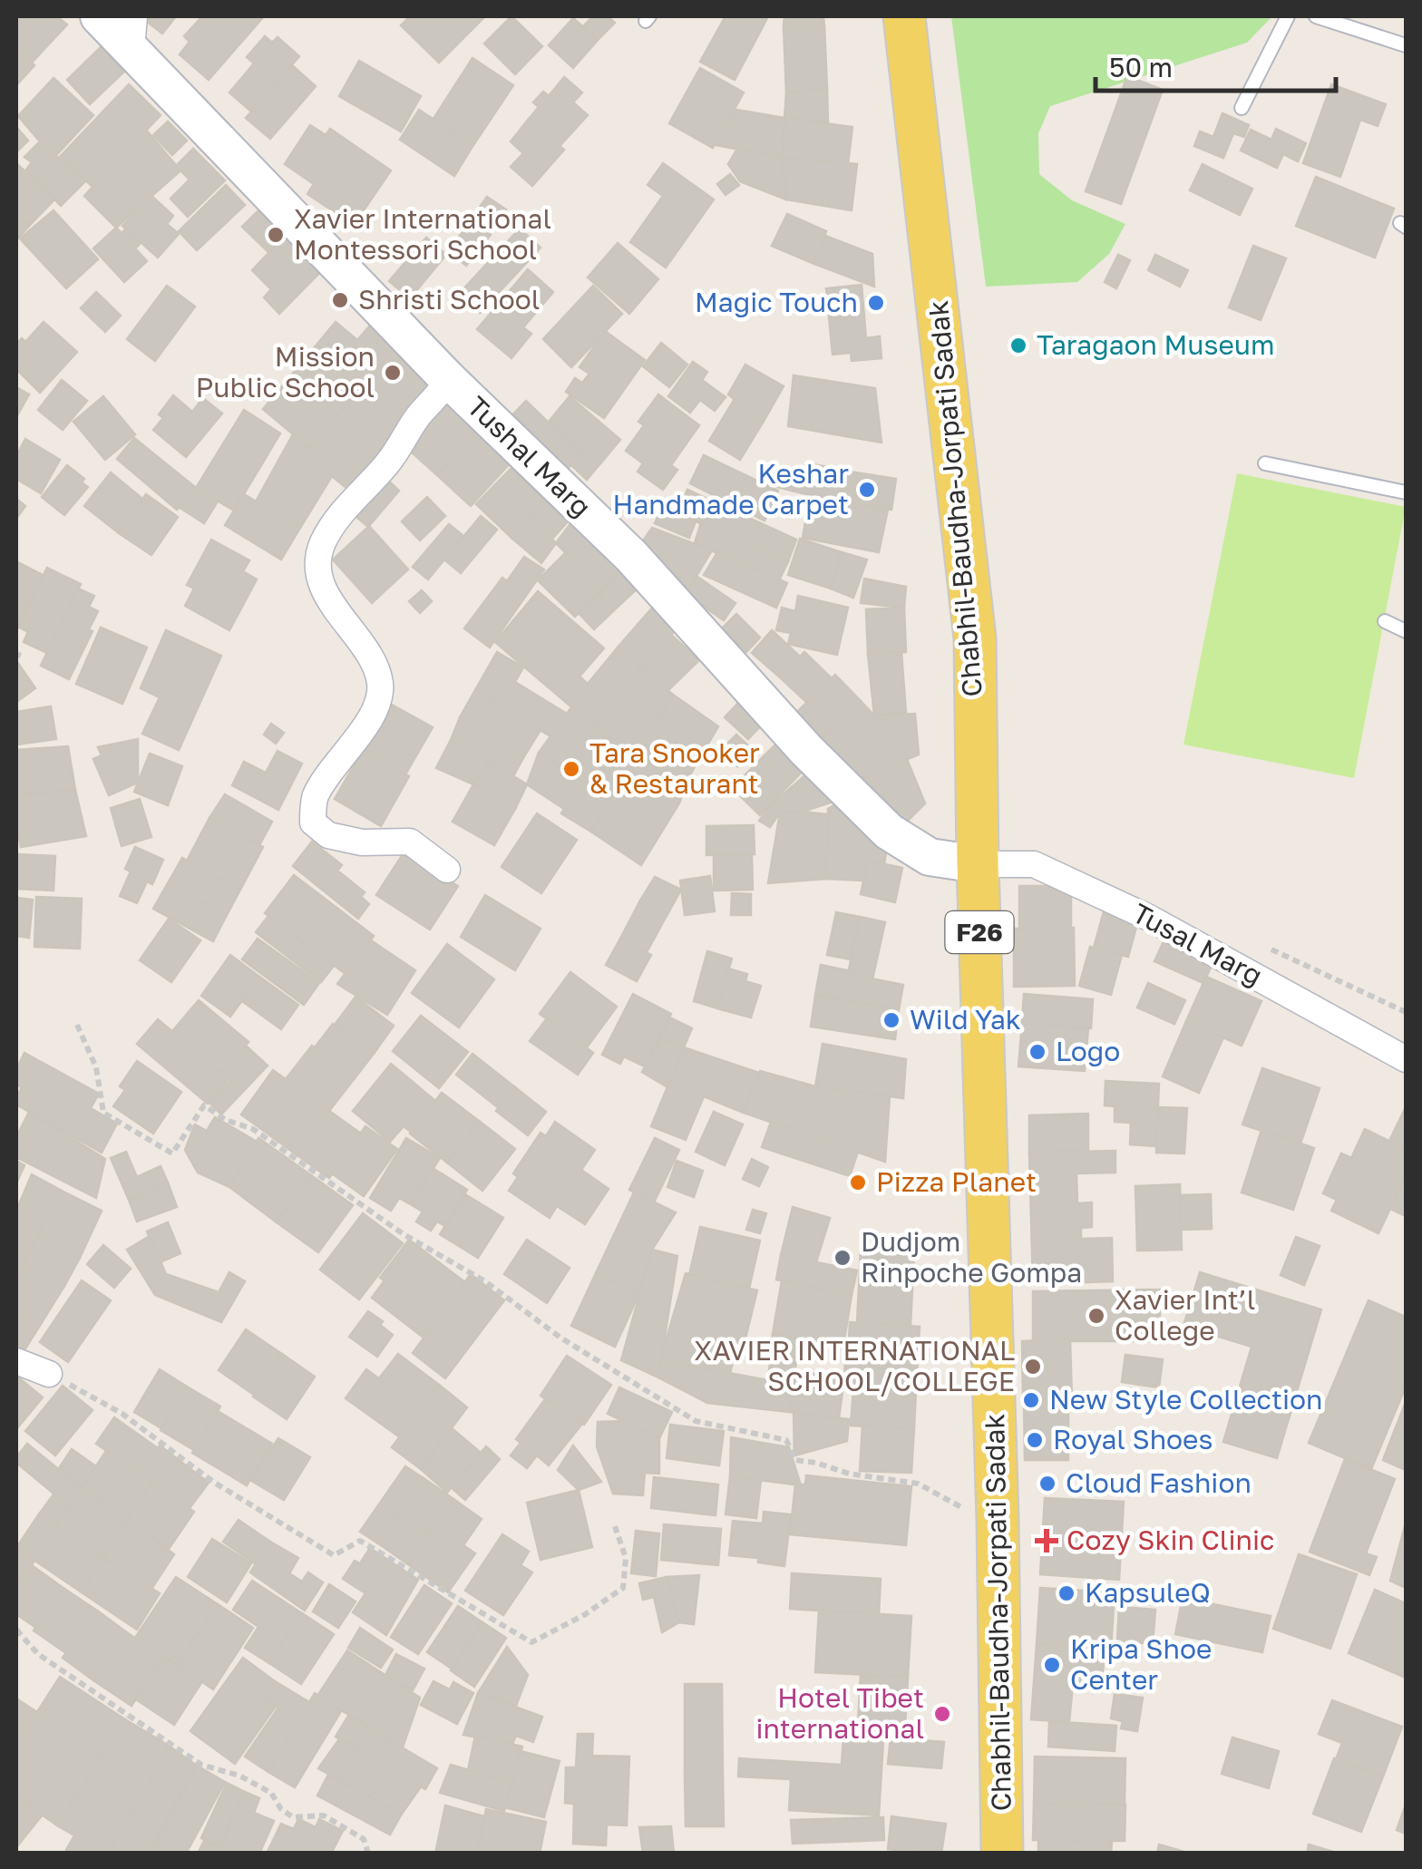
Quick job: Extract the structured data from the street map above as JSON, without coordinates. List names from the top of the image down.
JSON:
{
  "streets": {
    "main road": ["Chabhil-Baudha-Jorpati Sadak", "F26"],
    "street": ["Tushal Marg", "Tusal Marg"]
  },
  "crossings": [
    ["Tushal Marg", "Chabhil-Baudha-Jorpati Sadak"],
    ["Tushal Marg", "Tusal Marg"],
    ["Chabhil-Baudha-Jorpati Sadak", "Tusal Marg"]
  ],
  "places": {
    "other": [
      "Xavier International Montessori School",
      "Shristi School",
      "Magic Touch",
      "Taragaon Museum",
      "Mission Public School",
      "Keshar Handmade Carpet",
      "Tara Snooker & Restaurant",
      "Wild Yak",
      "Logo",
      "Pizza Planet",
      "Dudjom Rinpoche Gompa",
      "Xavier Int’l College",
      "XAVIER INTERNATIONAL SCHOOL/COLLEGE",
      "New Style Collection",
      "Royal Shoes",
      "Cloud Fashion",
      "KapsuleQ",
      "Kripa Shoe Center",
      "Hotel Tibet international"
    ],
    "health": ["Cozy Skin Clinic"]
  },
  "scale_bar": "50 m"
}
